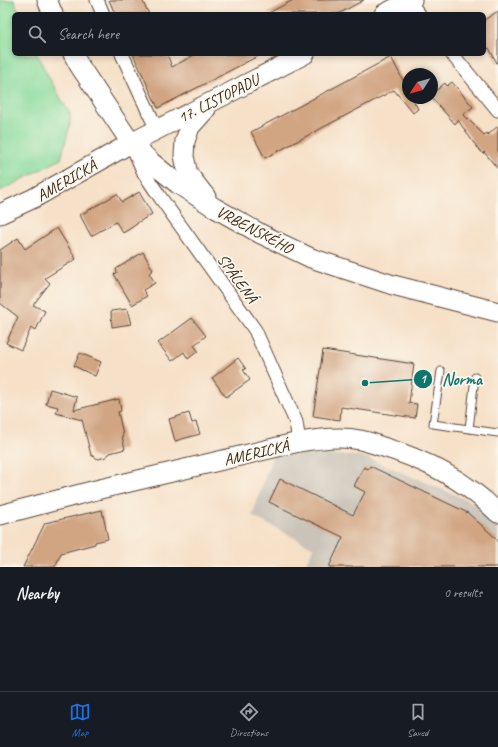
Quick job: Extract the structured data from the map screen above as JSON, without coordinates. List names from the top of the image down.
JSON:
{
  "streets": {
    "street": [
      "17. LISTOPADU",
      "AMERICKÁ",
      "VRBENSKÉHO",
      "SPÁLENÁ"
    ]
  },
  "crossings": [
    ["17. LISTOPADU", "AMERICKÁ"],
    ["17. LISTOPADU", "VRBENSKÉHO"],
    ["17. LISTOPADU", "SPÁLENÁ"],
    ["AMERICKÁ", "VRBENSKÉHO"],
    ["AMERICKÁ", "SPÁLENÁ"],
    ["VRBENSKÉHO", "SPÁLENÁ"]
  ],
  "places": ["Norma"],
  "north": "bottom left",
  "page": {
    "search": "Search here",
    "heading": ["Nearby", "0 results"],
    "nav": ["Map", "Directions", "Saved"]
  }
}
